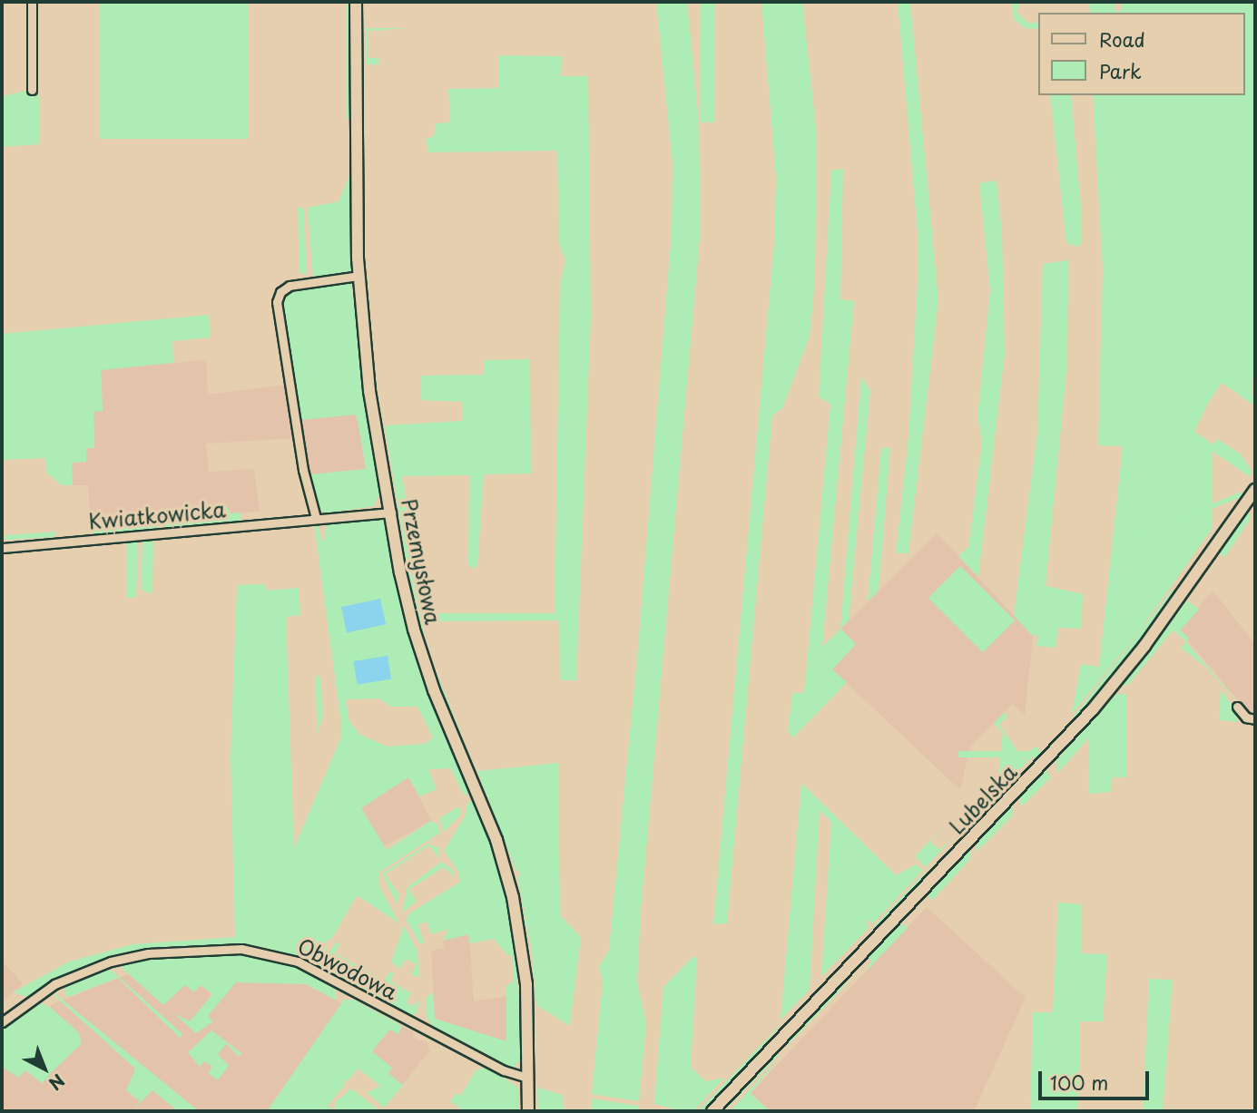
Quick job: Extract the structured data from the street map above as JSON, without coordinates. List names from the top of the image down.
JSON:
{
  "streets": {
    "main road": ["Przemysłowa", "Lubelska"],
    "street": ["Kwiatkowicka", "Obwodowa"]
  },
  "crossings": [
    ["Kwiatkowicka", "Przemysłowa"],
    ["Przemysłowa", "Obwodowa"]
  ],
  "legend": ["Road", "Park"],
  "scale_bar": "100 m",
  "north": "bottom right"
}
